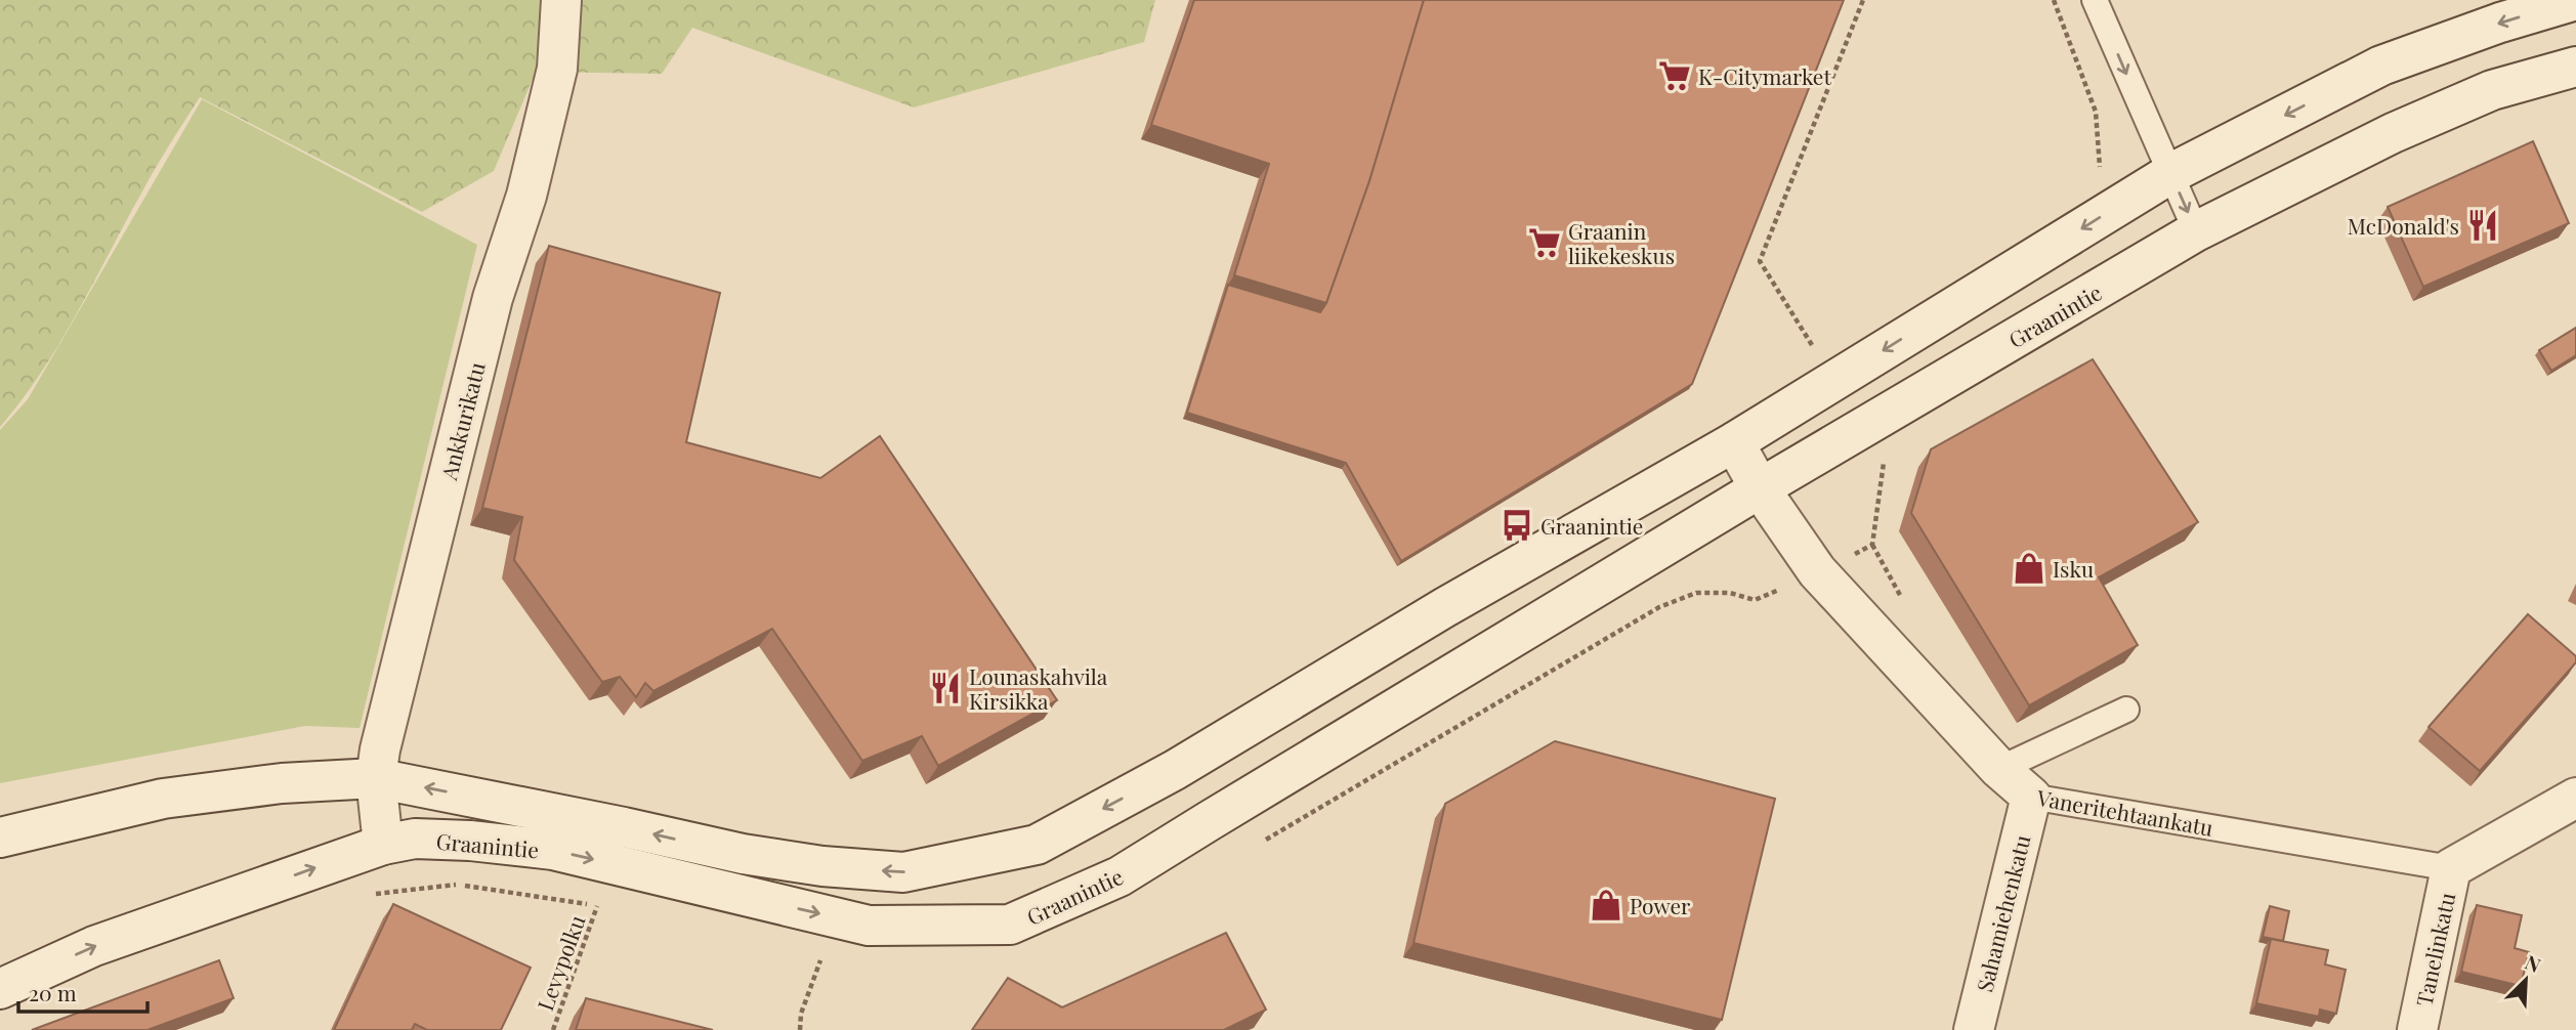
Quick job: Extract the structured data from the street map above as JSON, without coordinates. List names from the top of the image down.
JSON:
{
  "streets": {
    "street": [
      "Graanintie",
      "Ankkurikatu",
      "Vaneritehtaankatu",
      "Sahamiehenkatu",
      "Tanelinkatu"
    ],
    "path": ["Levypolku"]
  },
  "crossings": [
    ["Graanintie", "Ankkurikatu"],
    ["Graanintie", "Vaneritehtaankatu"],
    ["Vaneritehtaankatu", "Sahamiehenkatu"],
    ["Vaneritehtaankatu", "Tanelinkatu"]
  ],
  "places": {
    "supermarket": ["K-Citymarket", "Graanin liikekeskus"],
    "restaurant": ["McDonald's", "Lounaskahvila Kirsikka"],
    "bus stop": ["Graanintie"],
    "shop": ["Isku", "Power"]
  },
  "scale_bar": "20 m",
  "north": "top right"
}
